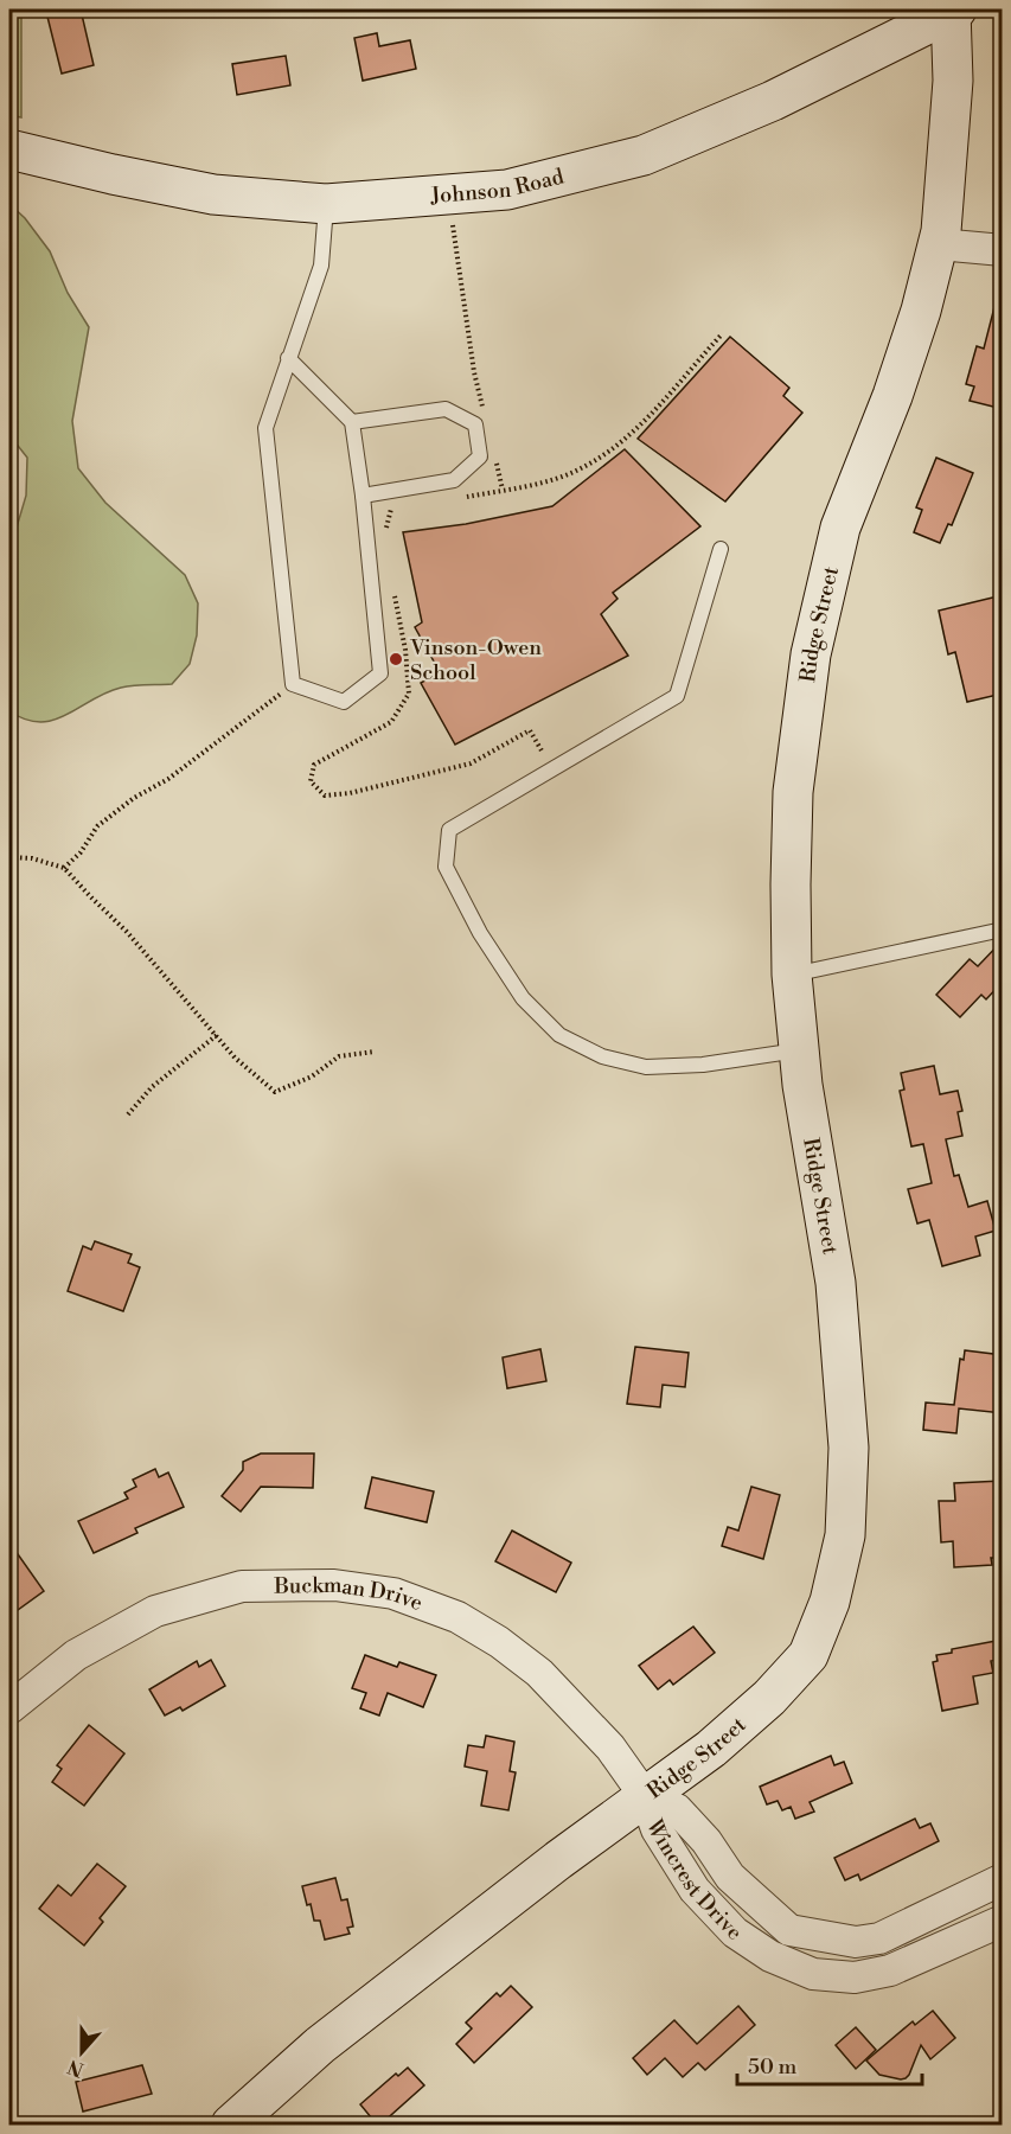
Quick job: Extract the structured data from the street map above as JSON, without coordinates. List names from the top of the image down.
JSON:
{
  "streets": {
    "street": [
      "Johnson Road",
      "Ridge Street",
      "Buckman Drive",
      "Wincrest Drive"
    ]
  },
  "crossings": [
    ["Johnson Road", "Ridge Street"],
    ["Ridge Street", "Buckman Drive"],
    ["Ridge Street", "Wincrest Drive"],
    ["Buckman Drive", "Wincrest Drive"]
  ],
  "places": ["Vinson-Owen School"],
  "scale_bar": "50 m",
  "north": "bottom"
}
